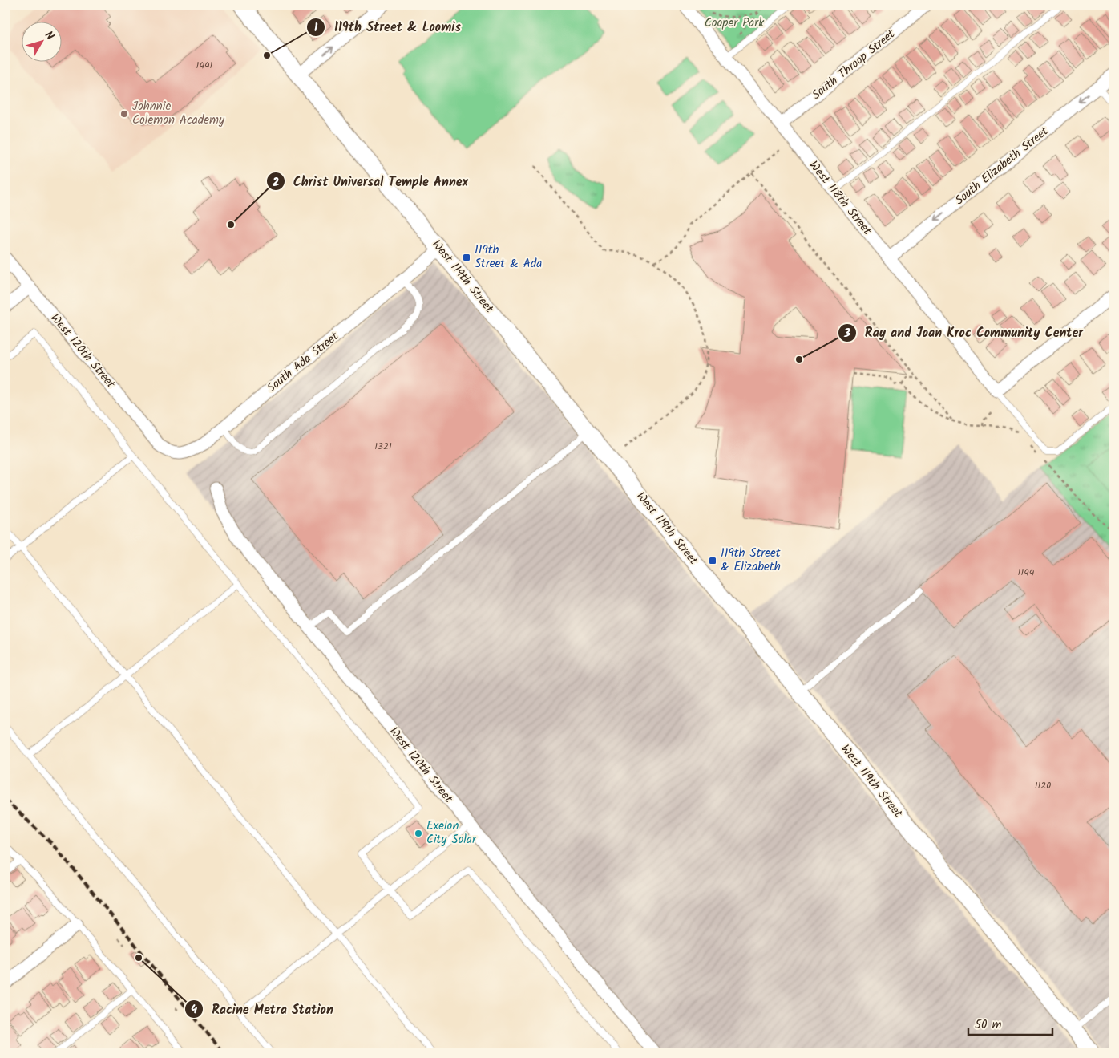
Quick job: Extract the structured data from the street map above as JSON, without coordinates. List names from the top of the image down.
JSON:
{
  "streets": {
    "street": [
      "South Throop Street",
      "South Elizabeth Street",
      "West 118th Street",
      "West 119th Street",
      "West 120th Street",
      "South Ada Street"
    ]
  },
  "crossings": [
    ["South Throop Street", "West 118th Street"],
    ["South Elizabeth Street", "West 118th Street"],
    ["West 119th Street", "South Ada Street"],
    ["West 120th Street", "South Ada Street"]
  ],
  "one_way": ["South Elizabeth Street"],
  "parks": ["Cooper Park"],
  "places": {
    "other": [
      "119th Street & Loomis",
      "Johnnie Colemon Academy",
      "Christ Universal Temple Annex",
      "Ray and Joan Kroc Community Center",
      "Exelon City Solar",
      "Racine Metra Station"
    ],
    "transit": ["119th Street & Ada", "119th Street & Elizabeth"]
  },
  "house_numbers": [
    "1441",
    "1321",
    "1144",
    "1120"
  ],
  "scale_bar": "50 m",
  "north": "top right"
}
